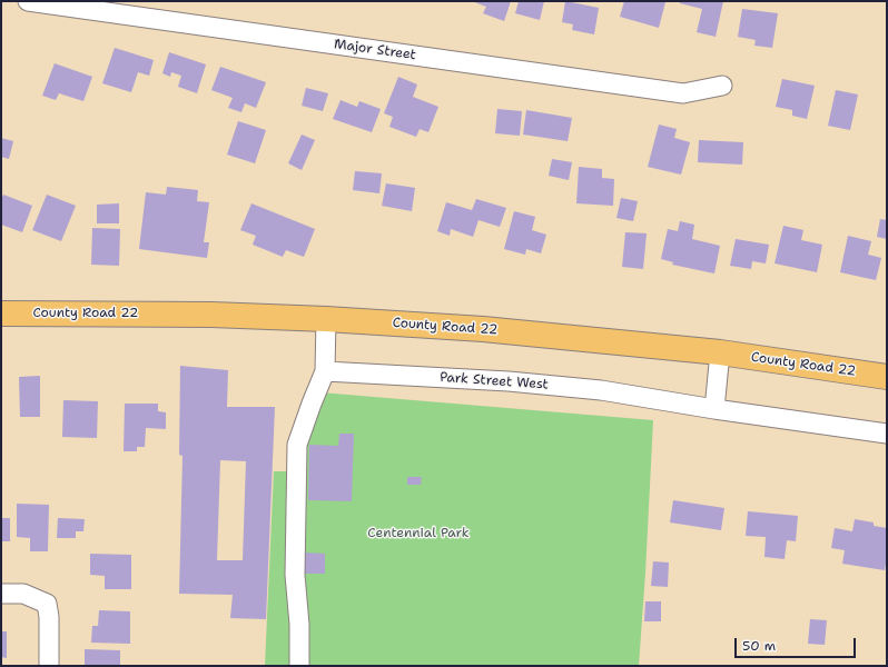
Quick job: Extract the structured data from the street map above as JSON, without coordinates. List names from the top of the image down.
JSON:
{
  "streets": {
    "main road": ["County Road 22"],
    "street": ["Major Street", "Park Street West"]
  },
  "parks": ["Centennial Park"],
  "scale_bar": "50 m"
}
